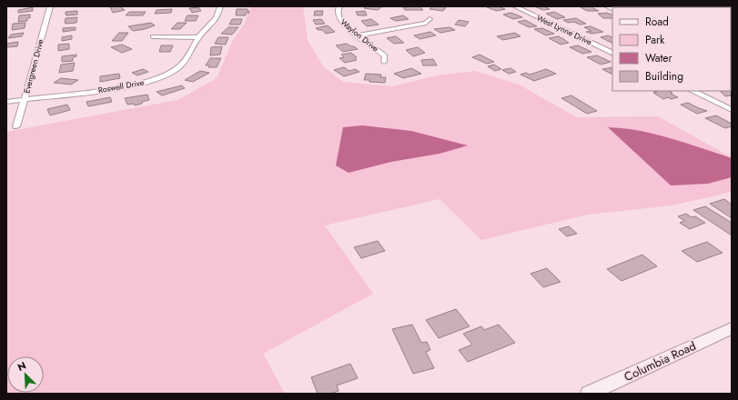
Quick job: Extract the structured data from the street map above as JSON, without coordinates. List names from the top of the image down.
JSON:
{
  "streets": {
    "main road": ["Columbia Road"],
    "street": [
      "West Lynne Drive",
      "Waylon Drive",
      "Evergreen Drive",
      "Roswell Drive"
    ]
  },
  "crossings": [
    ["Evergreen Drive", "Roswell Drive"]
  ],
  "legend": [
    "Road",
    "Park",
    "Water",
    "Building"
  ],
  "north": "top left"
}
